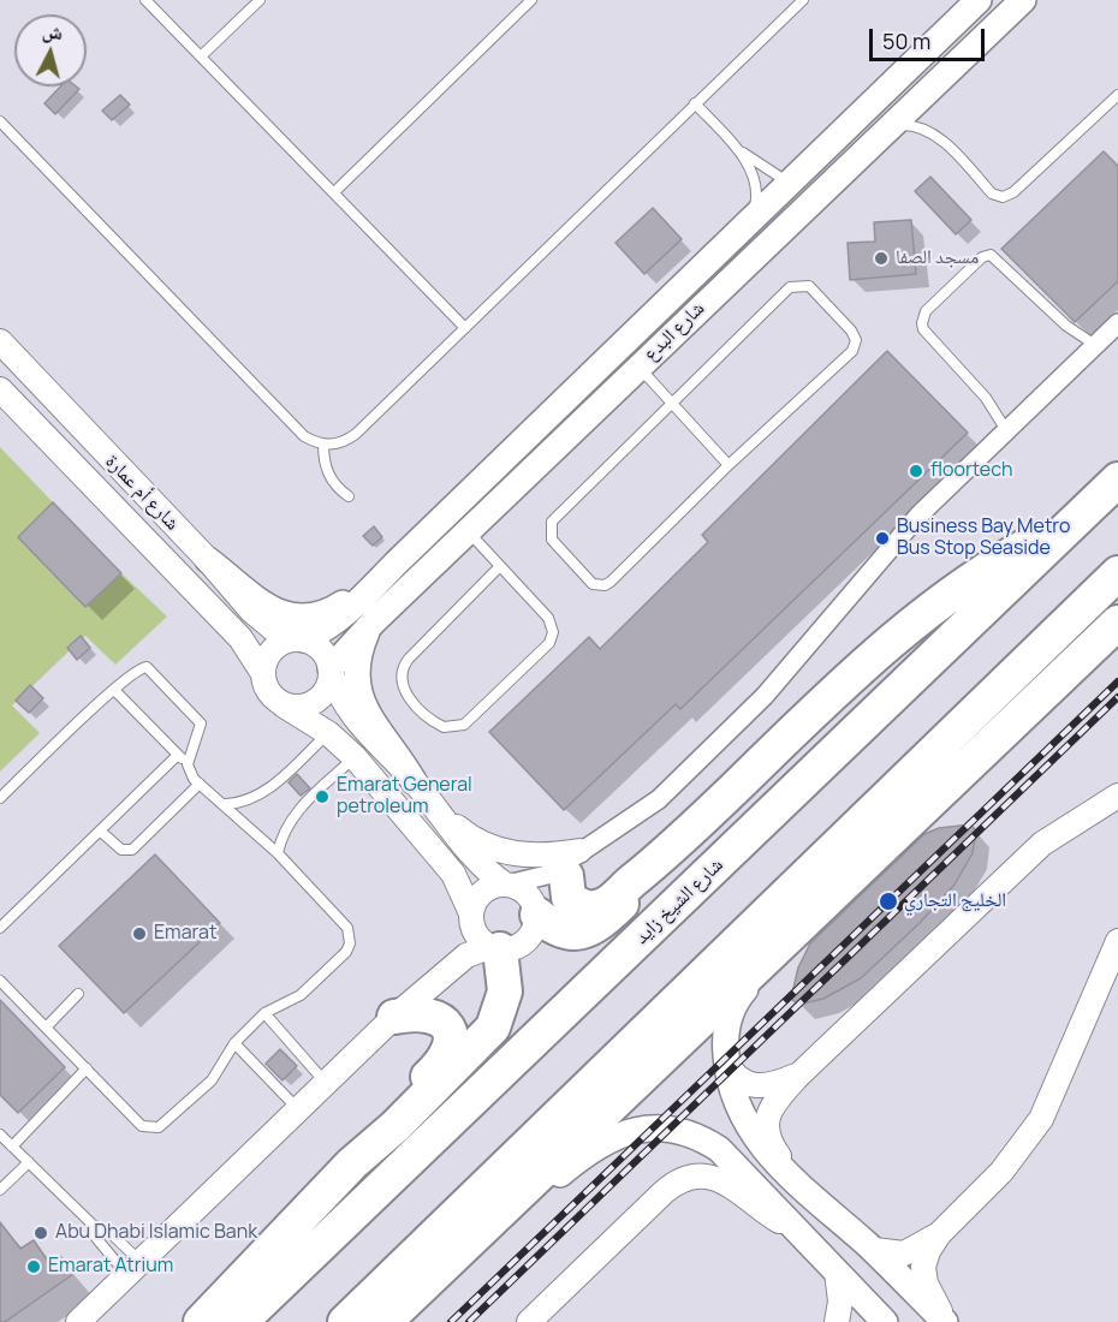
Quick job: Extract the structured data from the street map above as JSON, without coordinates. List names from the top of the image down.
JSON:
{
  "streets": {
    "highway": ["شارع الشيخ زايد"],
    "main road": ["شارع البدع"],
    "street": ["شارع أم عمارة"]
  },
  "crossings": [
    ["شارع البدع", "شارع أم عمارة"]
  ],
  "places": [
    "مسجد الصفا",
    "floortech",
    "Business Bay Metro Bus Stop Seaside",
    "Emarat General petroleum",
    "الخليج التجاري",
    "Emarat",
    "Abu Dhabi Islamic Bank",
    "Emarat Atrium"
  ],
  "scale_bar": "50 m",
  "north": "top"
}
